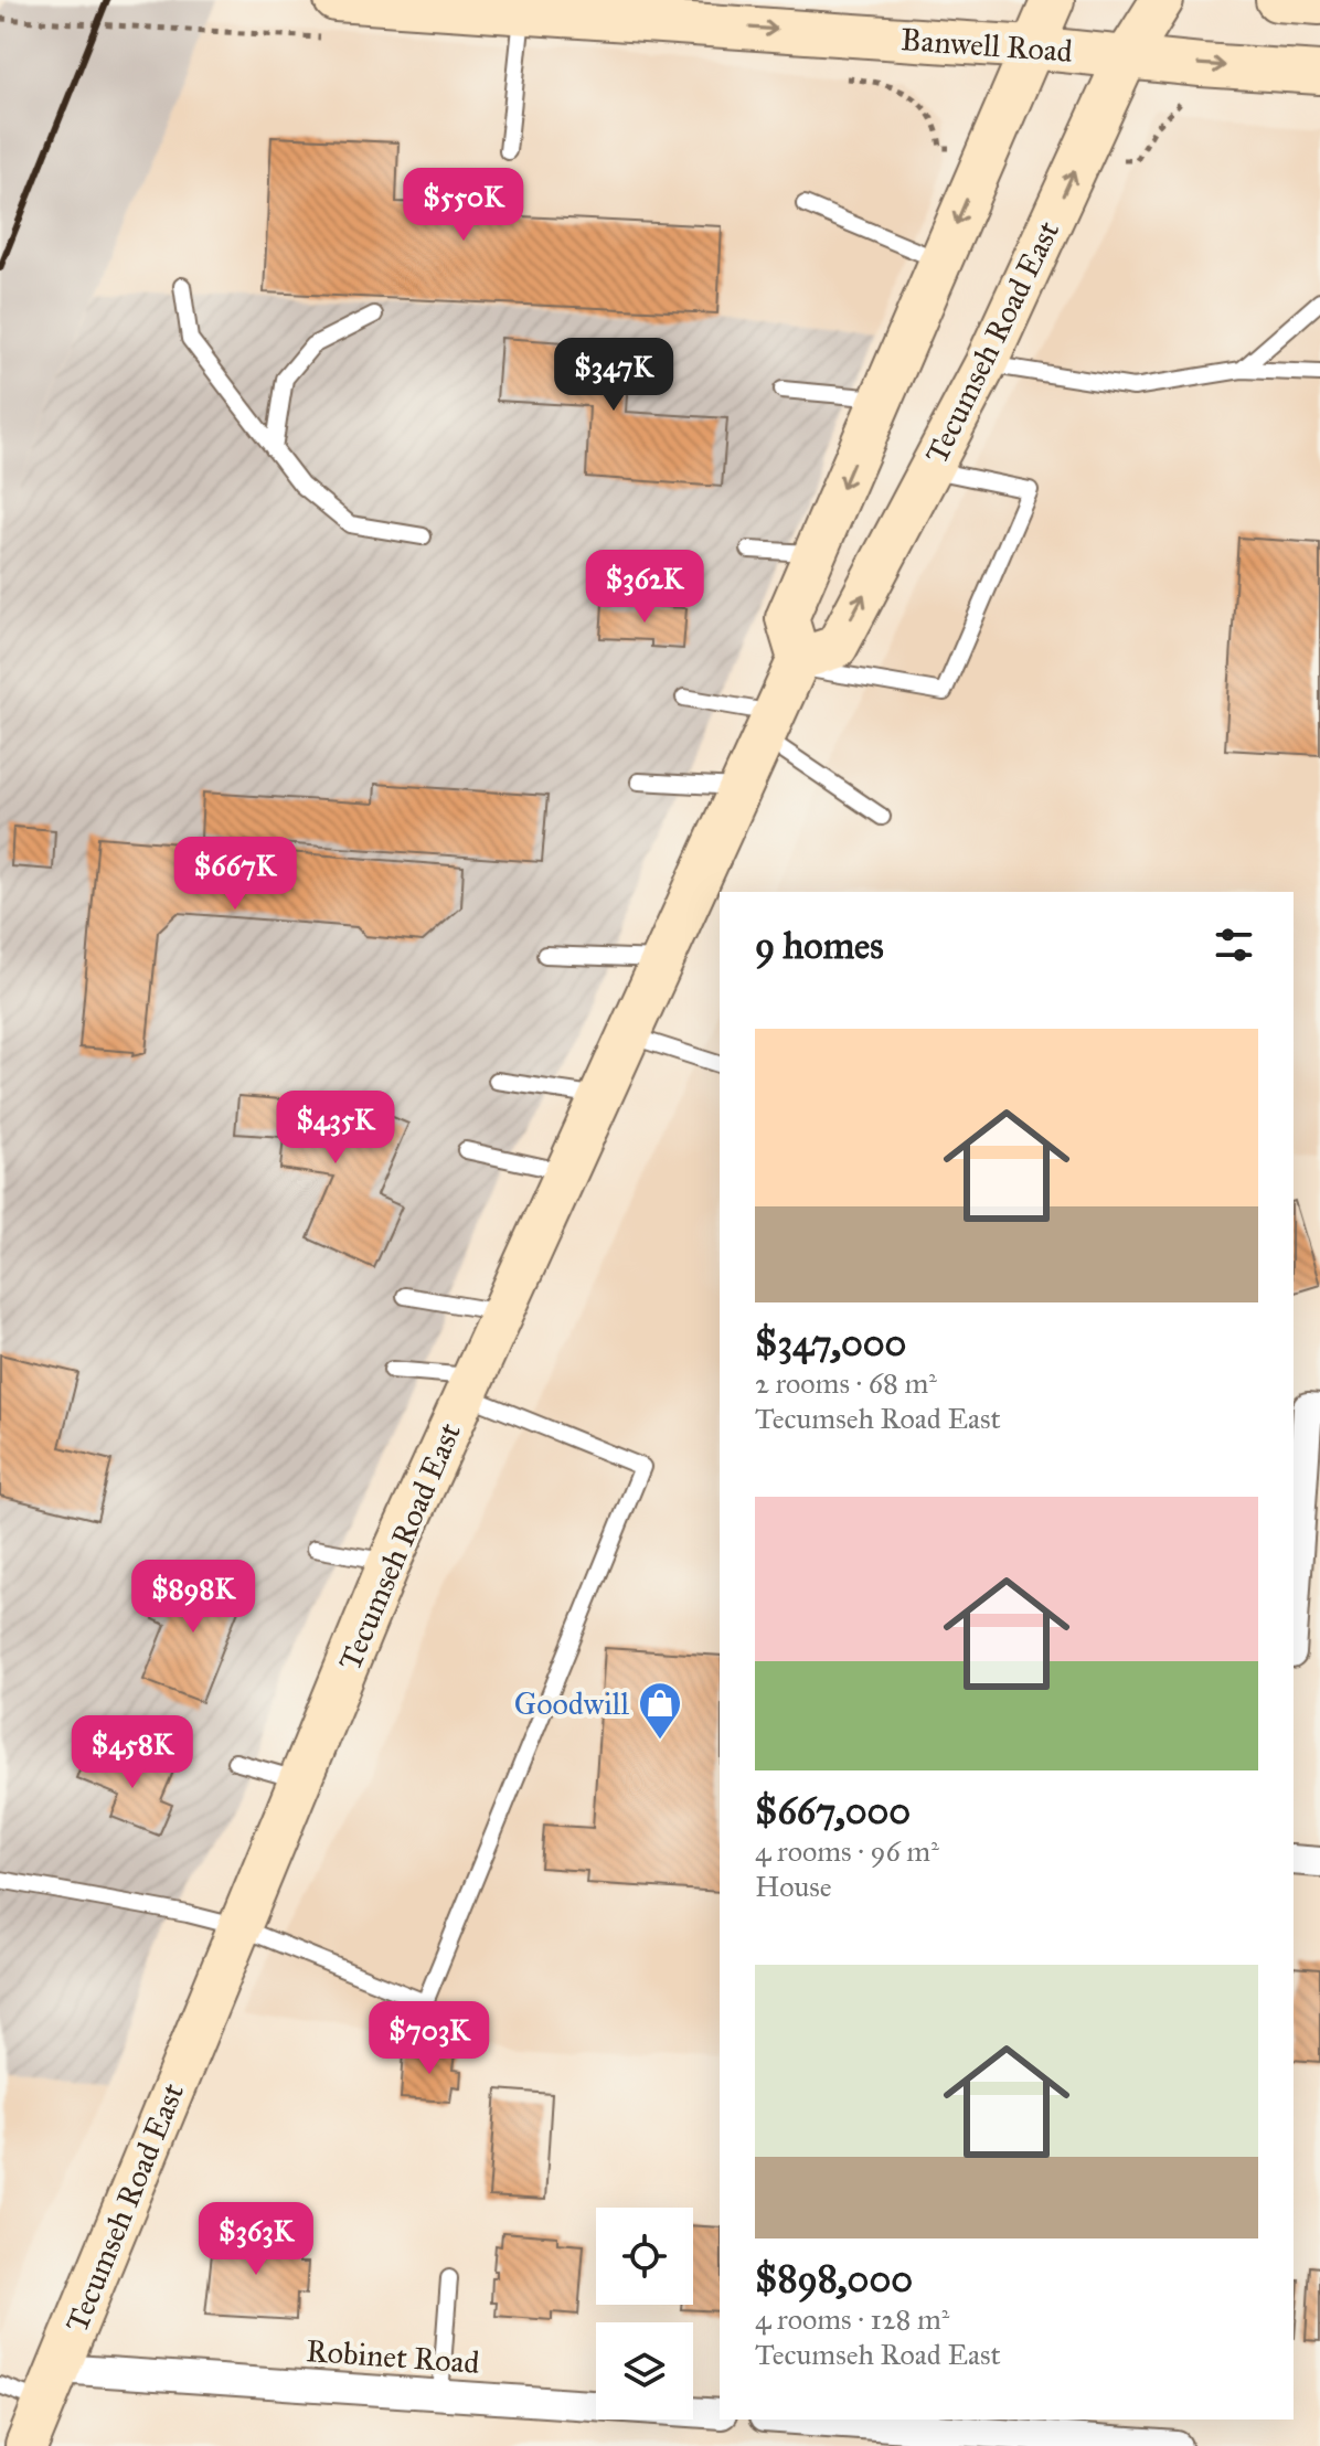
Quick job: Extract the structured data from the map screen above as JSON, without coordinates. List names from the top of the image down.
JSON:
{
  "streets": {
    "main road": ["Banwell Road", "Tecumseh Road East"],
    "street": ["Robinet Road"]
  },
  "crossings": [
    ["Banwell Road", "Tecumseh Road East"],
    ["Tecumseh Road East", "Robinet Road"]
  ],
  "one_way": ["Banwell Road"],
  "places": {
    "shop": ["Goodwill"]
  },
  "page": {
    "price": [
      "$550K",
      "$347K",
      "$362K",
      "$667K",
      "$435K",
      "$898K",
      "$458K",
      "$703K",
      "$363K"
    ],
    "heading": "9 homes",
    "list": [
      {
        "name": "$347,000",
        "note": "2 rooms · 68 m² · Tecumseh Road East"
      },
      {
        "name": "$667,000",
        "note": "4 rooms · 96 m² · House"
      },
      {
        "name": "$898,000",
        "note": "4 rooms · 128 m² · Tecumseh Road East"
      }
    ]
  }
}
